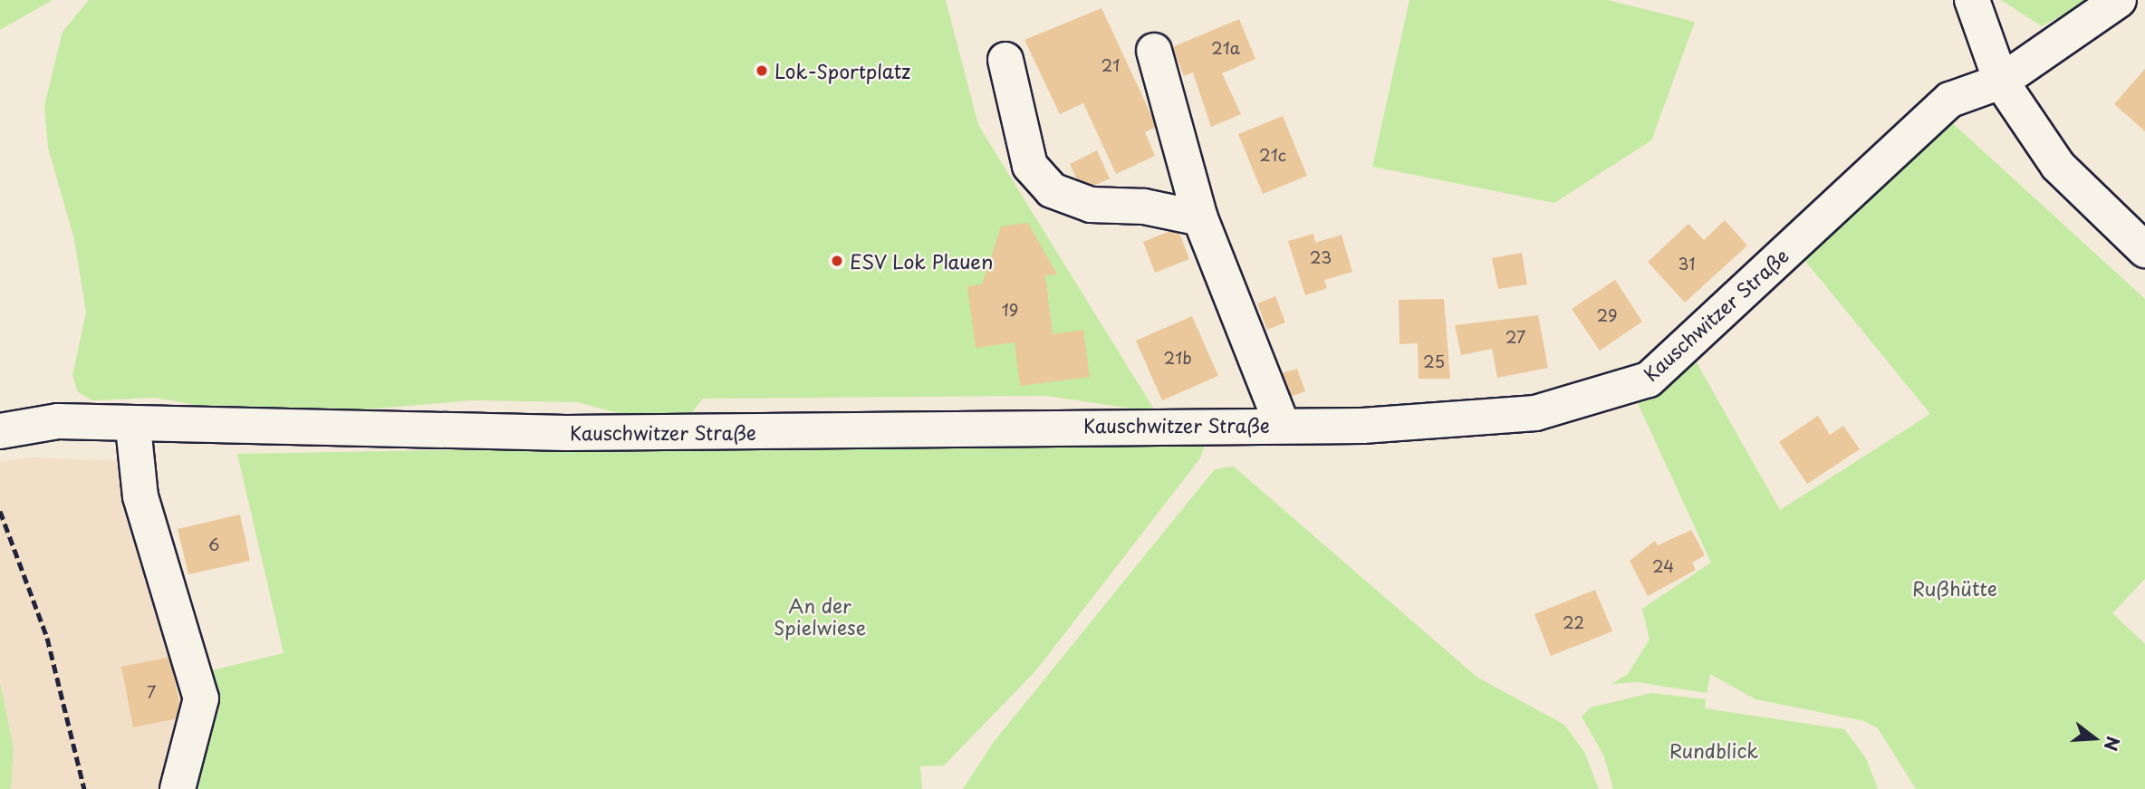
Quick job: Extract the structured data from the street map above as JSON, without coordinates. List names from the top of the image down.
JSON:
{
  "streets": {
    "street": ["Kauschwitzer Straße"]
  },
  "parks": ["Rußhütte", "An der Spielwiese", "Rundblick"],
  "places": ["Lok-Sportplatz", "ESV Lok Plauen"],
  "house_numbers": [
    "21a",
    "21",
    "21c",
    "23",
    "31",
    "19",
    "29",
    "27",
    "21b",
    "25",
    "6",
    "24",
    "22",
    "7"
  ],
  "north": "right"
}
